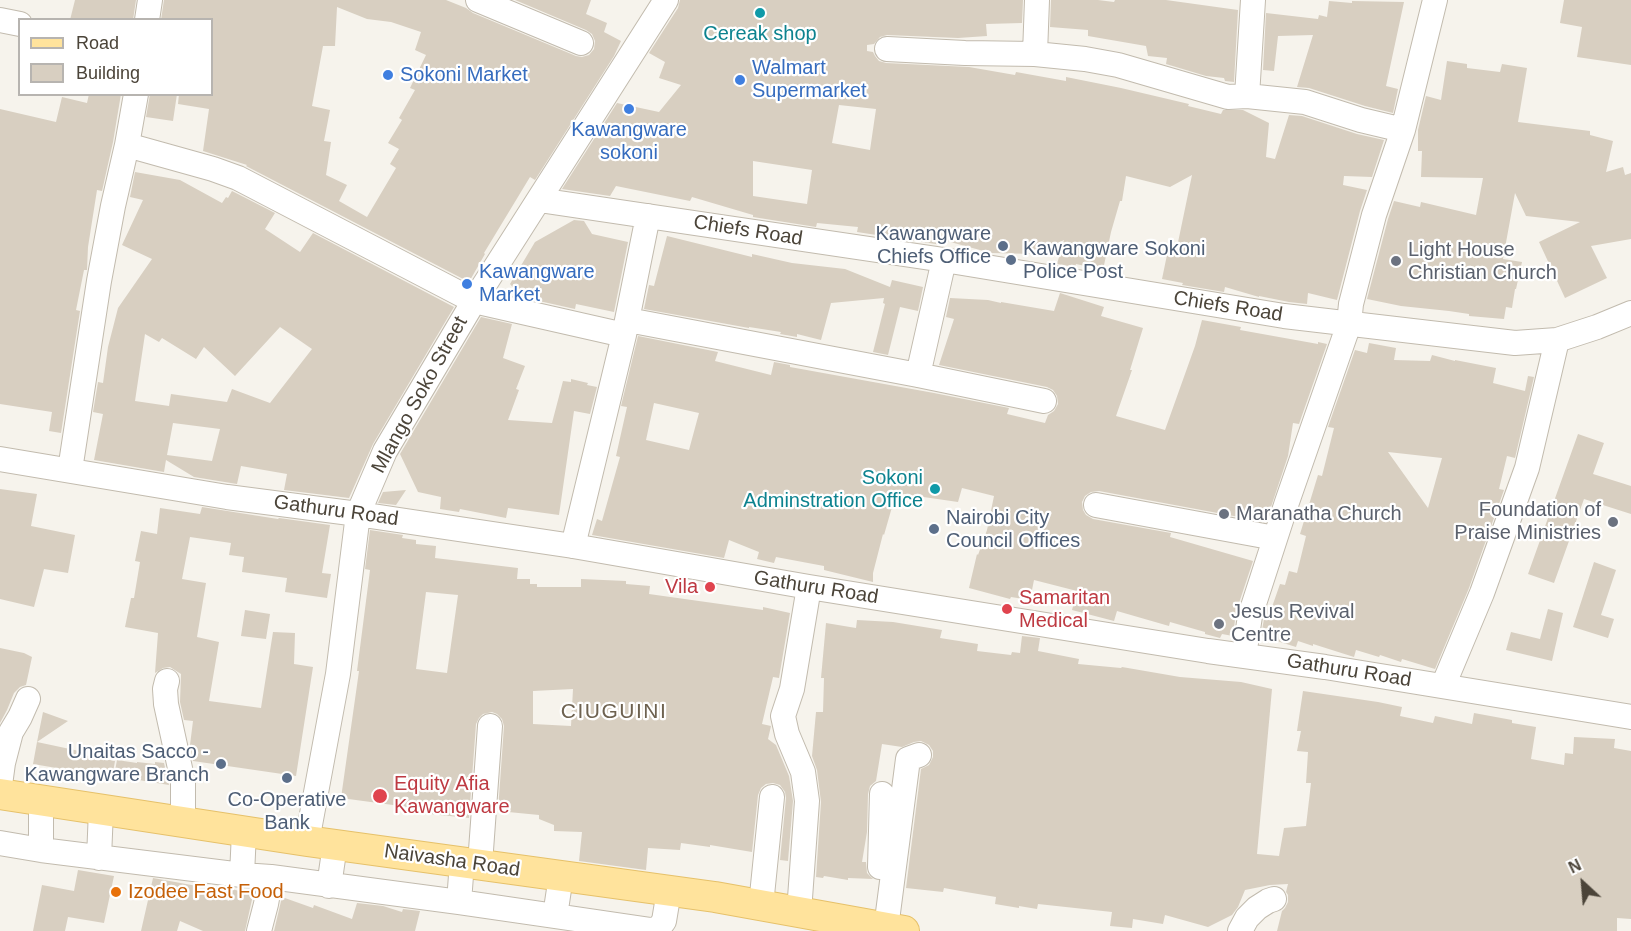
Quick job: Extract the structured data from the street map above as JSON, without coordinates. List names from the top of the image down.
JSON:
{
  "streets": {
    "main road": ["Naivasha Road"],
    "street": ["Chiefs Road", "Mlango Soko Street", "Gathuru Road"]
  },
  "crossings": [
    ["Chiefs Road", "Mlango Soko Street"],
    ["Mlango Soko Street", "Gathuru Road"],
    ["Mlango Soko Street", "Naivasha Road"]
  ],
  "districts": ["CIUGUINI"],
  "places": [
    "Cereak shop",
    "Sokoni Market",
    "Walmart Supermarket",
    "Kawangware sokoni",
    "Kawangware Chiefs Office",
    "Kawangware Sokoni Police Post",
    "Light House Christian Church",
    "Kawangware Market",
    "Sokoni Adminstration Office",
    "Maranatha Church",
    "Foundation of Praise Ministries",
    "Nairobi City Council Offices",
    "Vila",
    "Samaritan Medical",
    "Jesus Revival Centre",
    "Unaitas Sacco - Kawangware Branch",
    "Co-Operative Bank",
    "Equity Afia Kawangware",
    "Izodee Fast Food"
  ],
  "legend": ["Road", "Building"],
  "north": "top left"
}
